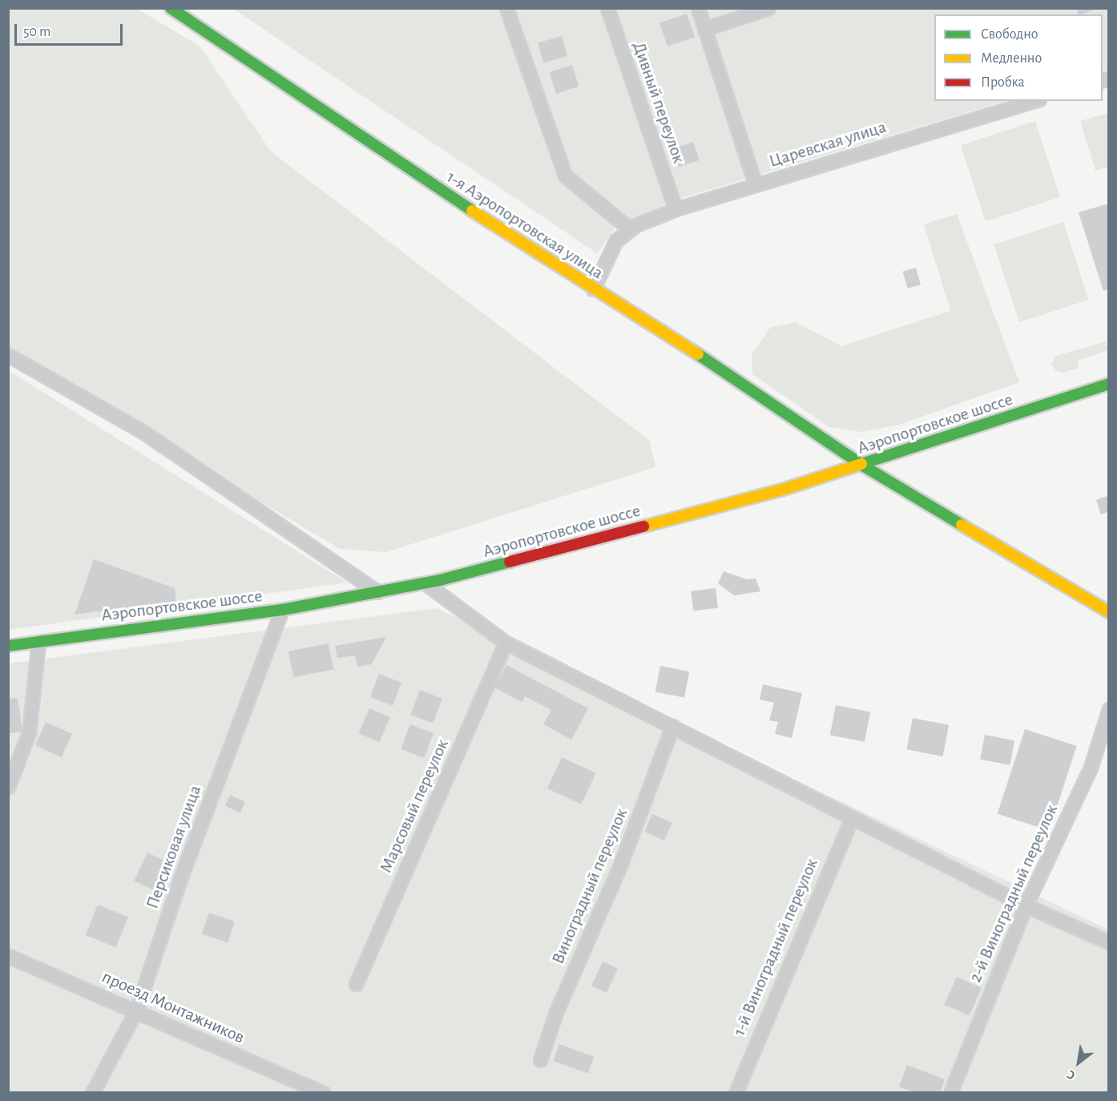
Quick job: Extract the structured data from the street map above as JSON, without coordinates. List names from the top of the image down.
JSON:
{
  "streets": {
    "main road": ["1-я Аэропортовская улица", "Аэропортовское шоссе"],
    "street": [
      "Дивный переулок",
      "Царевская улица",
      "Марсовый переулок",
      "Персиковая улица",
      "Виноградный переулок",
      "2-й Виноградный переулок",
      "1-й Виноградный переулок",
      "проезд Монтажников"
    ]
  },
  "crossings": [
    ["Дивный переулок", "Царевская улица"],
    ["Царевская улица", "1-я Аэропортовская улица"],
    ["1-я Аэропортовская улица", "Аэропортовское шоссе"],
    ["Аэропортовское шоссе", "Персиковая улица"],
    ["Персиковая улица", "проезд Монтажников"]
  ],
  "legend": ["Свободно", "Медленно", "Пробка"],
  "scale_bar": "50 m",
  "north": "bottom left"
}
